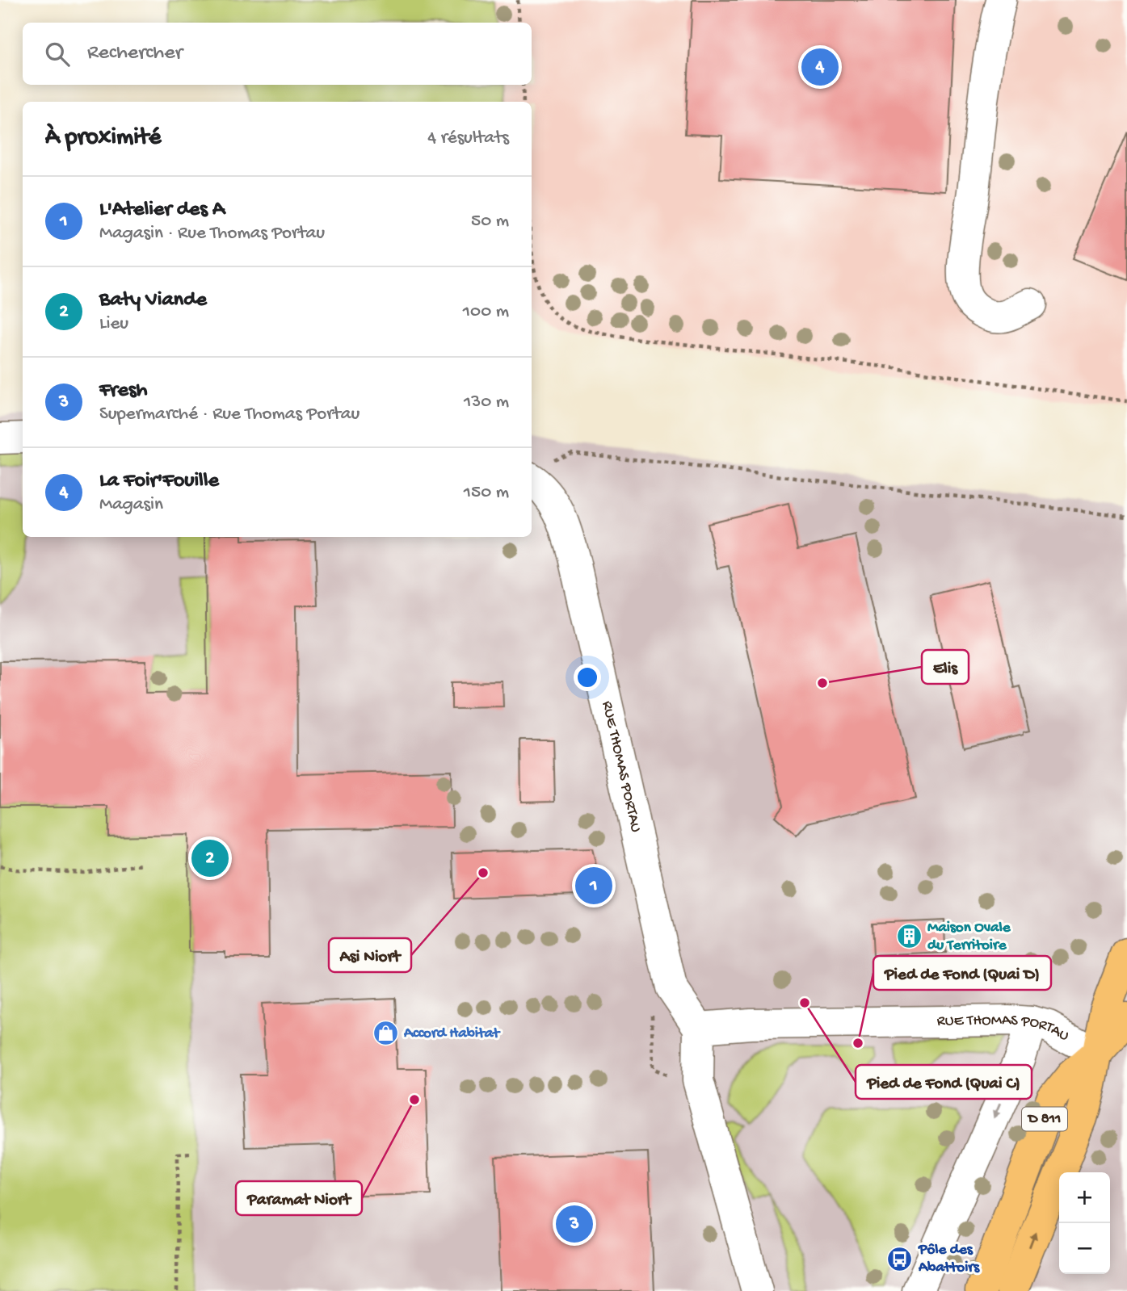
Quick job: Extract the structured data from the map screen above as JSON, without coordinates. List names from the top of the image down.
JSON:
{
  "streets": {
    "main road": ["D 811"],
    "street": ["RUE THOMAS PORTAU"]
  },
  "crossings": [
    ["RUE THOMAS PORTAU", "D 811"]
  ],
  "places": {
    "other": [
      "Elis",
      "Asi Niort",
      "Pied de Fond (Quai C)",
      "Pied de Fond (Quai D)",
      "Paramat Niort"
    ],
    "building": ["Maison Ovale du Territoire"],
    "shop": ["Accord Habitat"],
    "bus stop": ["Pôle des Abattoirs"]
  },
  "page": {
    "search": "Rechercher",
    "pins": [
      "4",
      "2",
      "1",
      "3"
    ],
    "heading": ["À proximité", "4 résultats"],
    "list": [
      {
        "mark": "1",
        "name": "L'Atelier des A",
        "note": "Magasin · Rue Thomas Portau",
        "value": "50 m"
      },
      {
        "mark": "2",
        "name": "Baty Viande",
        "note": "Lieu",
        "value": "100 m"
      },
      {
        "mark": "3",
        "name": "Fresh",
        "note": "Supermarché · Rue Thomas Portau",
        "value": "130 m"
      },
      {
        "mark": "4",
        "name": "La Foir'Fouille",
        "note": "Magasin",
        "value": "150 m"
      }
    ],
    "map_buttons": ["+", "−"]
  }
}
